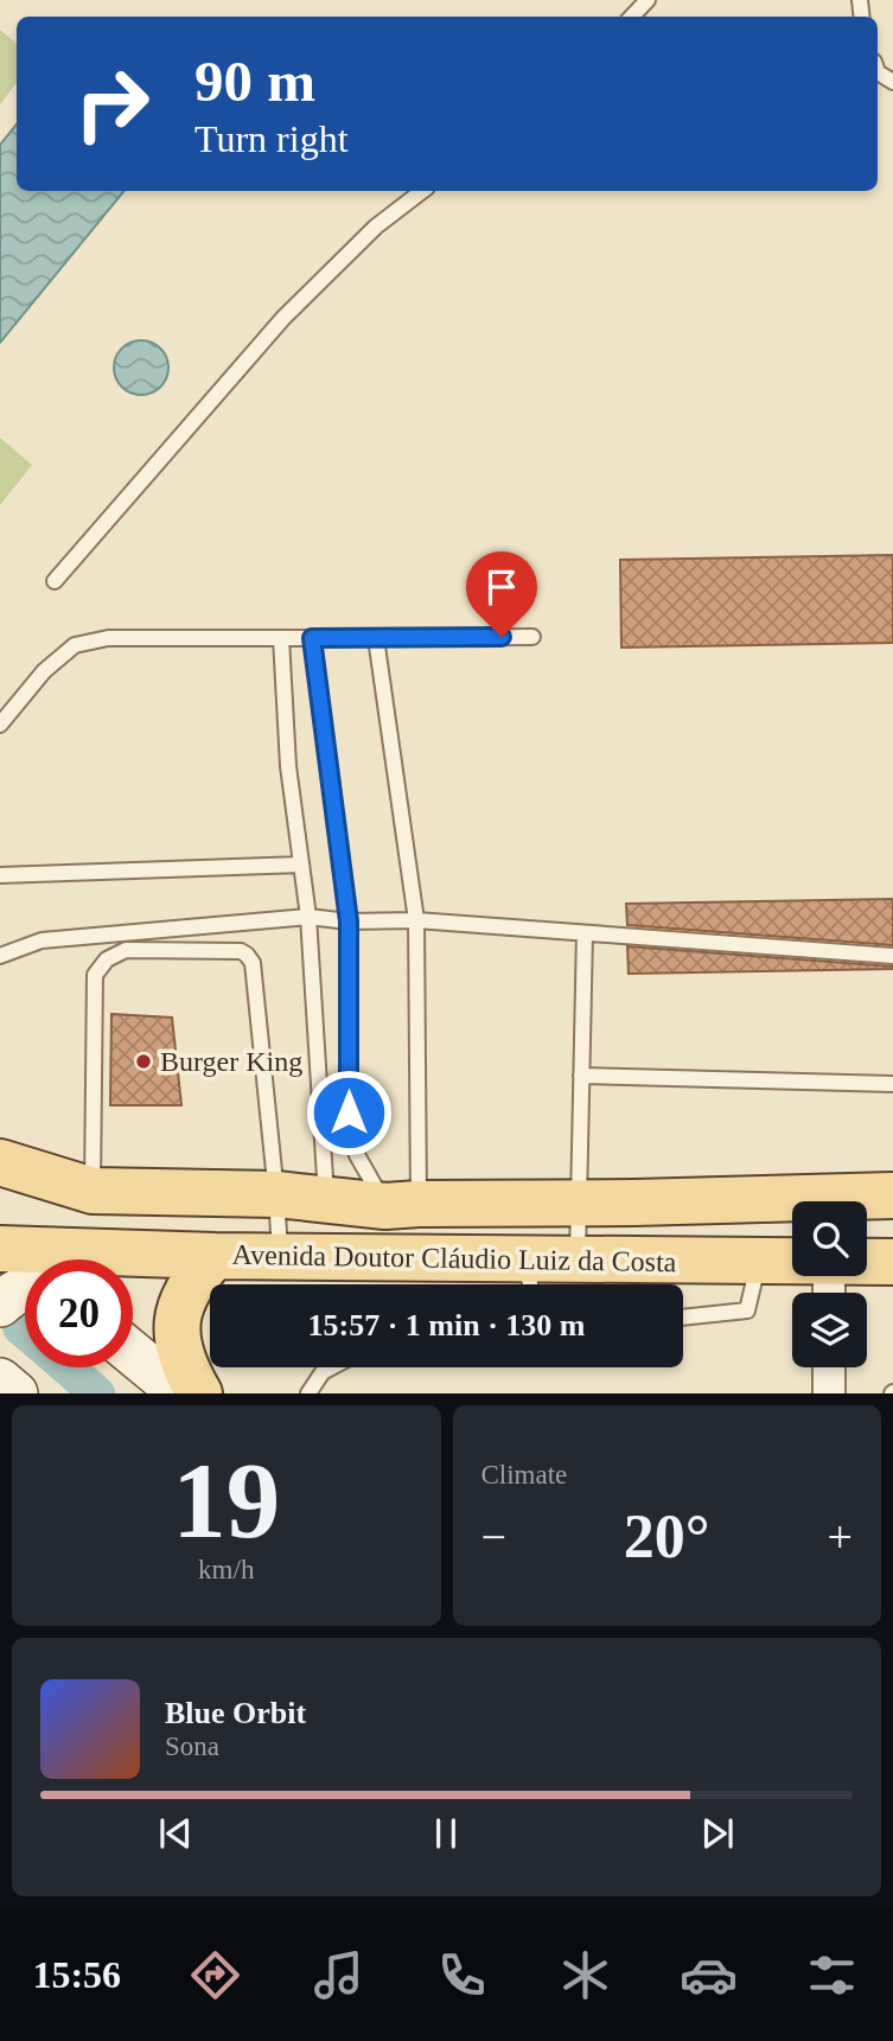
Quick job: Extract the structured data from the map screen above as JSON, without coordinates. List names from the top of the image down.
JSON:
{
  "streets": {
    "main road": ["Avenida Doutor Cláudio Luiz da Costa"]
  },
  "places": ["Burger King"],
  "page": {
    "turn": ["90 m", "Turn right"],
    "limit": "20",
    "trip": "15:57 · 1 min · 130 m",
    "tile": [
      ["19", "km/h"],
      "Climate"
    ],
    "heat": ["−", "20°", "+"],
    "song": ["Blue Orbit", "Sona"],
    "tabs": "15:56"
  }
}
